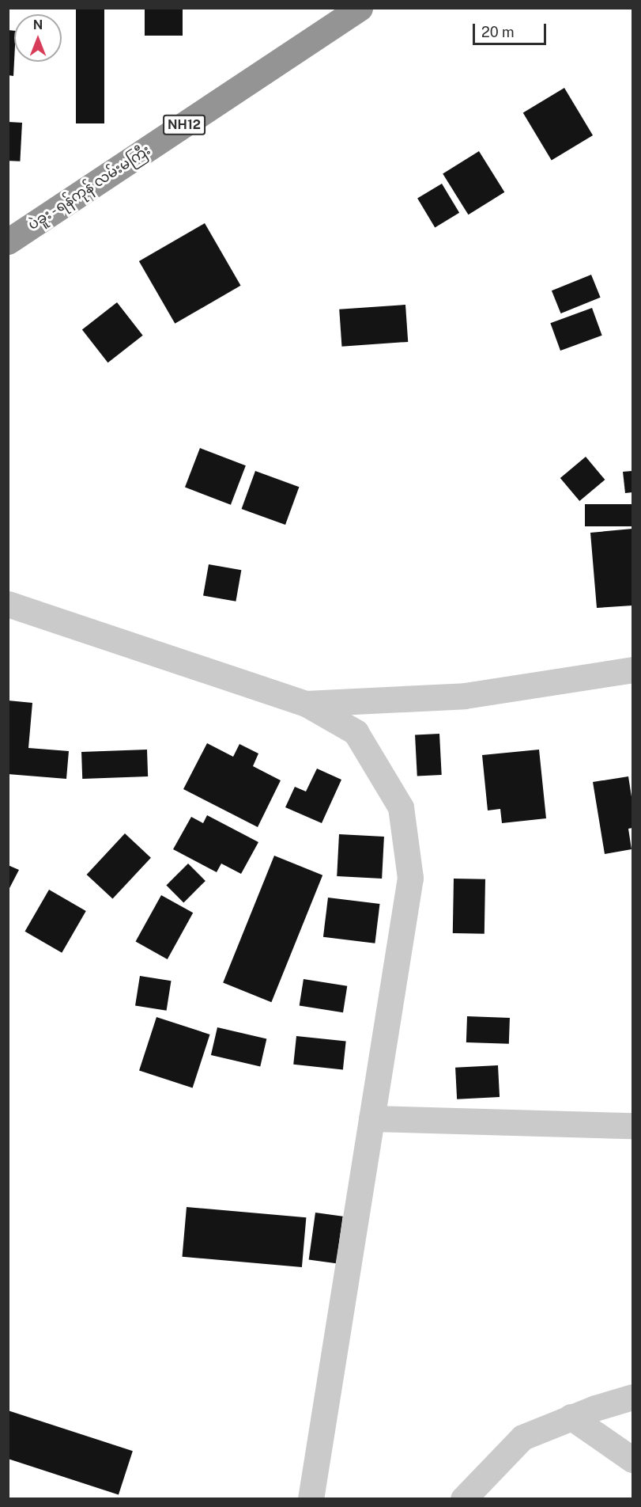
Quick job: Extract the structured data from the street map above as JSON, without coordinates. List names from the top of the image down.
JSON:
{
  "streets": {
    "highway": ["NH12", "ပဲခူး - ရန်ကုန် လမ်းမကြီး"]
  },
  "scale_bar": "20 m",
  "north": "top"
}
